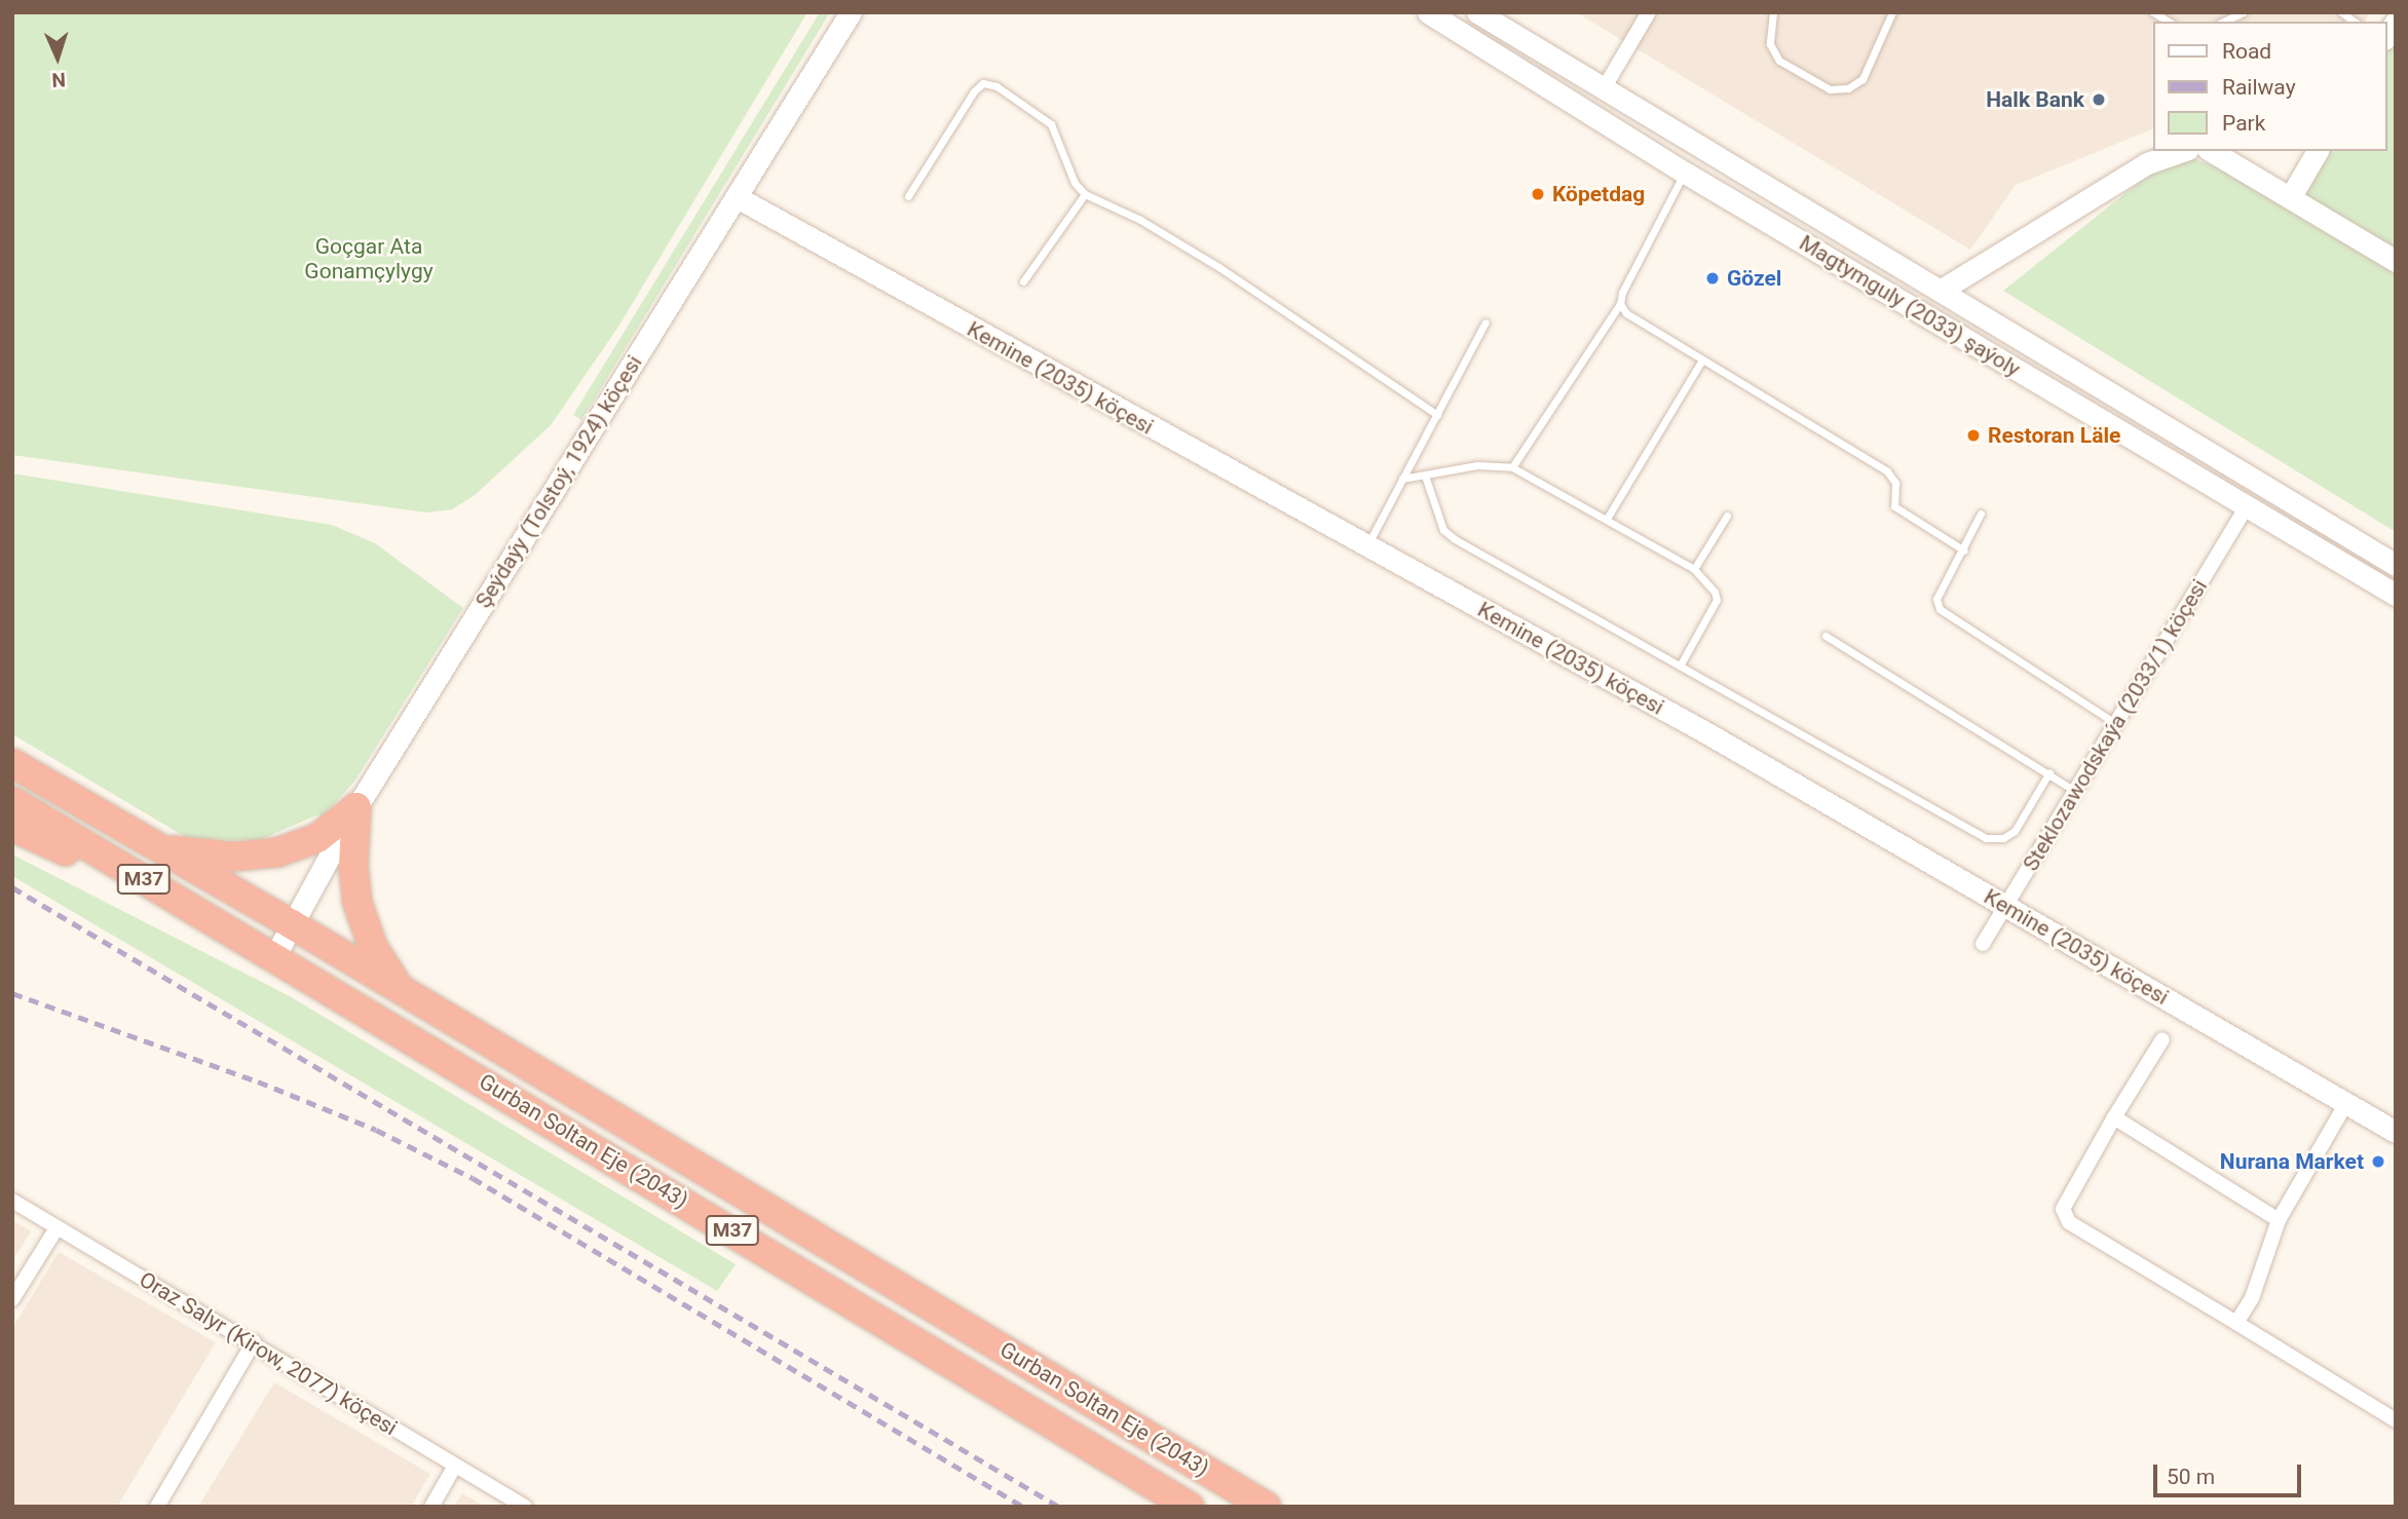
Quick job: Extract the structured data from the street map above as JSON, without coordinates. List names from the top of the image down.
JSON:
{
  "streets": {
    "highway": ["M37", "Gurban Soltan Eje (2043)"],
    "street": [
      "Magtymguly (2033) şaýoly",
      "Kemine (2035) köçesi",
      "Şeýdaýy (Tolstoý, 1924) köçesi",
      "Steklozawodskaýa (2033/1) köçesi",
      "Oraz Salyr (Kirow, 2077) köçesi"
    ]
  },
  "crossings": [
    ["Magtymguly (2033) şaýoly", "Steklozawodskaýa (2033/1) köçesi"],
    ["Kemine (2035) köçesi", "Şeýdaýy (Tolstoý, 1924) köçesi"],
    ["Kemine (2035) köçesi", "Steklozawodskaýa (2033/1) köçesi"],
    ["Şeýdaýy (Tolstoý, 1924) köçesi", "Gurban Soltan Eje (2043)"]
  ],
  "parks": ["Goçgar Ata Gonamçylygy"],
  "places": [
    "Halk Bank",
    "Köpetdag",
    "Gözel",
    "Restoran Läle",
    "Nurana Market"
  ],
  "legend": ["Road", "Railway", "Park"],
  "scale_bar": "50 m",
  "north": "bottom"
}
